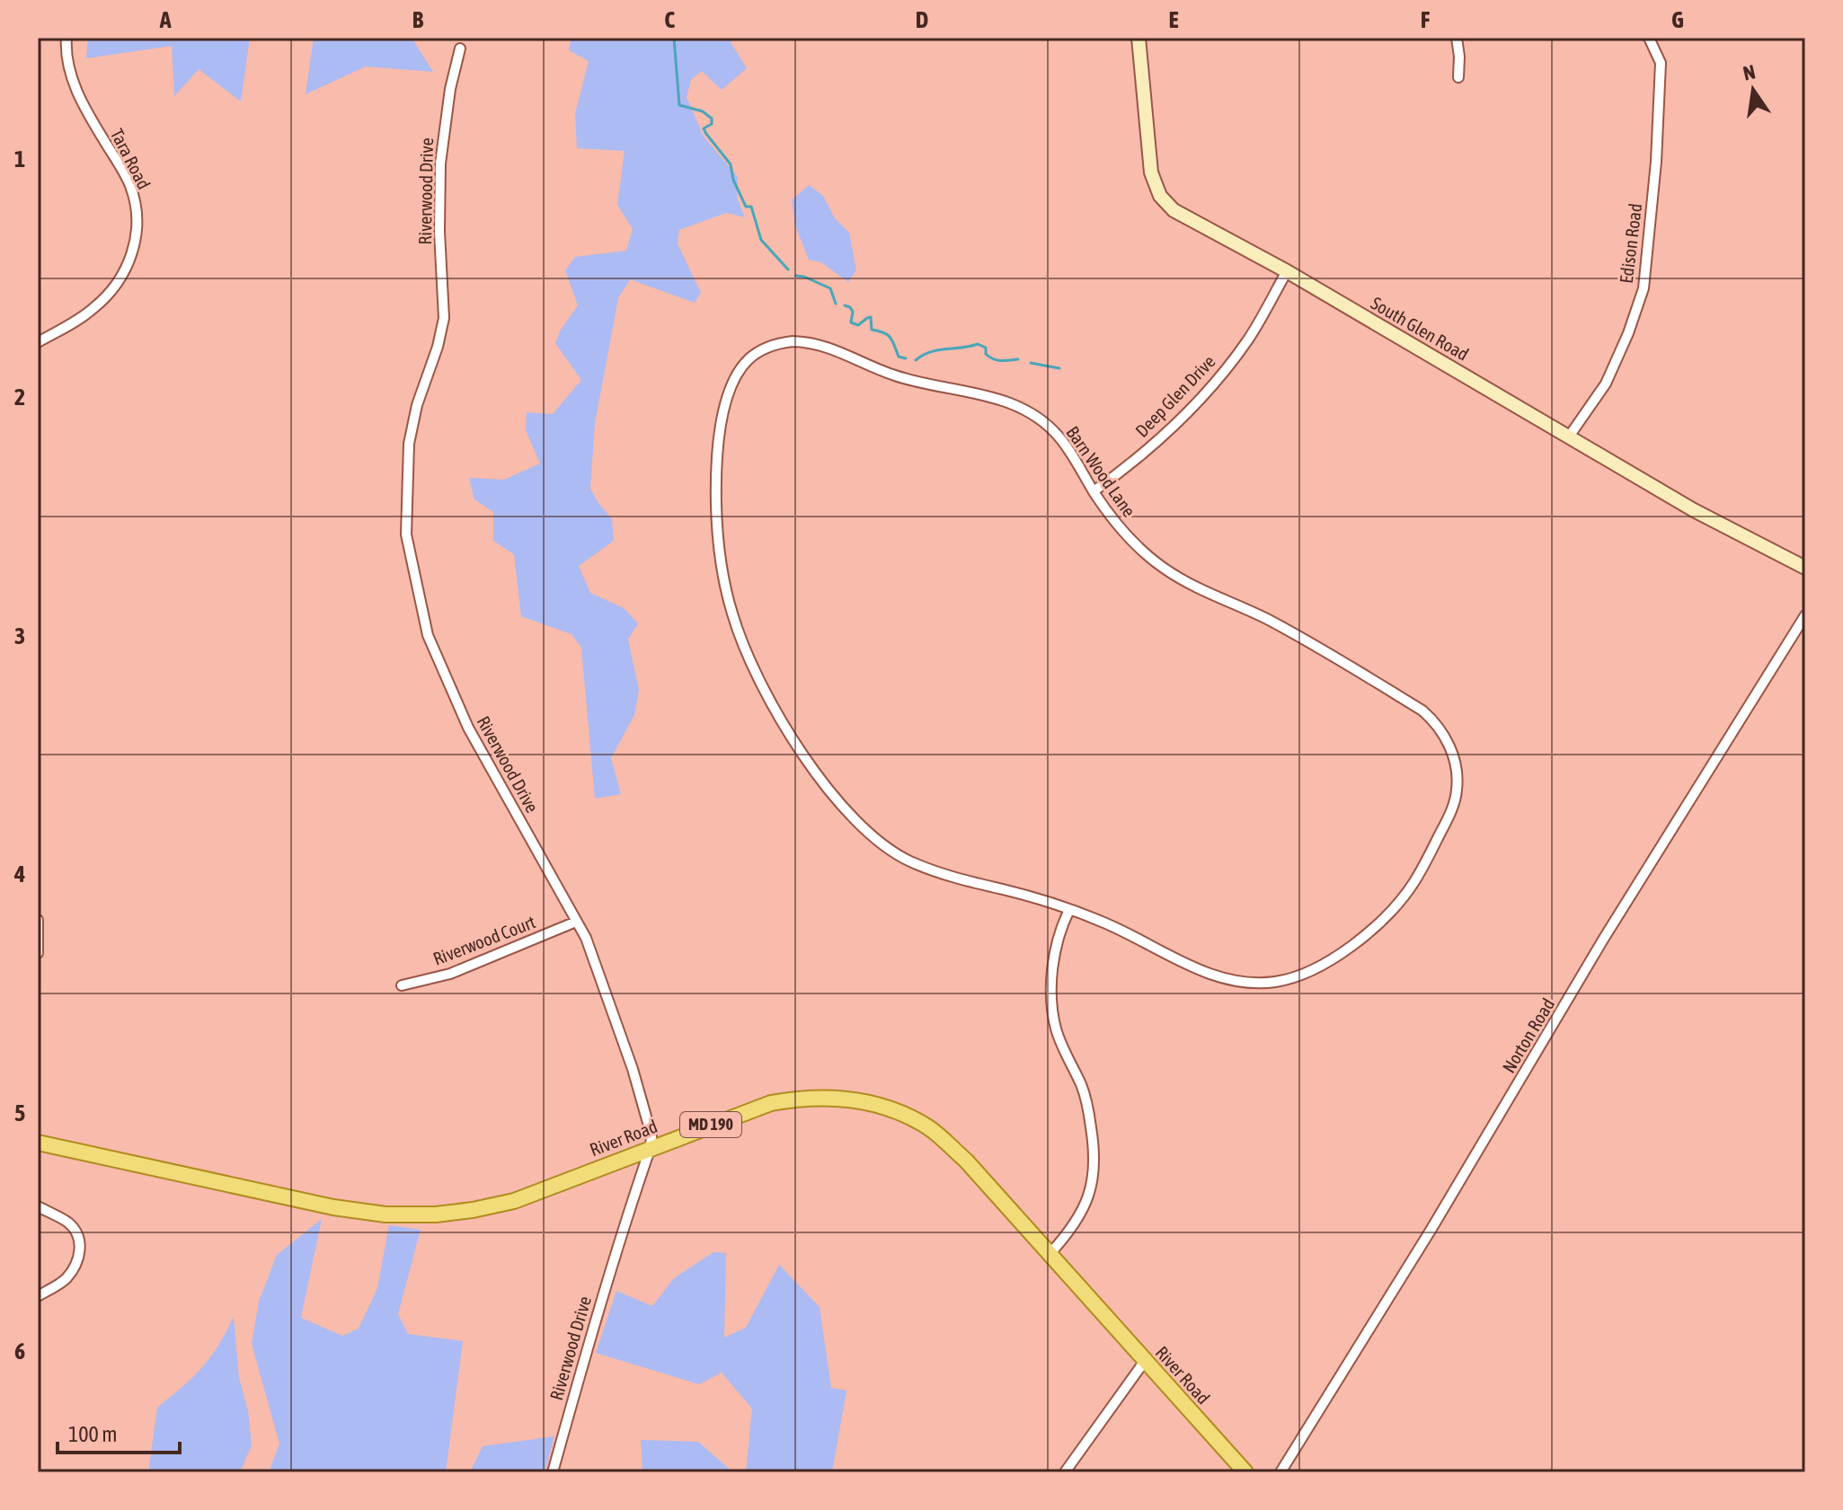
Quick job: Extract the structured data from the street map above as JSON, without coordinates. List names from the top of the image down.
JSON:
{
  "streets": {
    "main road": ["South Glen Road", "MD 190", "River Road"],
    "street": [
      "Tara Road",
      "Riverwood Drive",
      "Edison Road",
      "Deep Glen Drive",
      "Barn Wood Lane",
      "Riverwood Court",
      "Norton Road"
    ]
  },
  "crossings": [
    ["Riverwood Drive", "Riverwood Court"],
    ["Riverwood Drive", "River Road"],
    ["Edison Road", "South Glen Road"],
    ["South Glen Road", "Deep Glen Drive"],
    ["Deep Glen Drive", "Barn Wood Lane"]
  ],
  "scale_bar": "100 m",
  "north": "top",
  "grid": {
    "columns": [
      "A",
      "B",
      "C",
      "D",
      "E",
      "F",
      "G"
    ],
    "rows": [
      "1",
      "2",
      "3",
      "4",
      "5",
      "6"
    ]
  }
}
